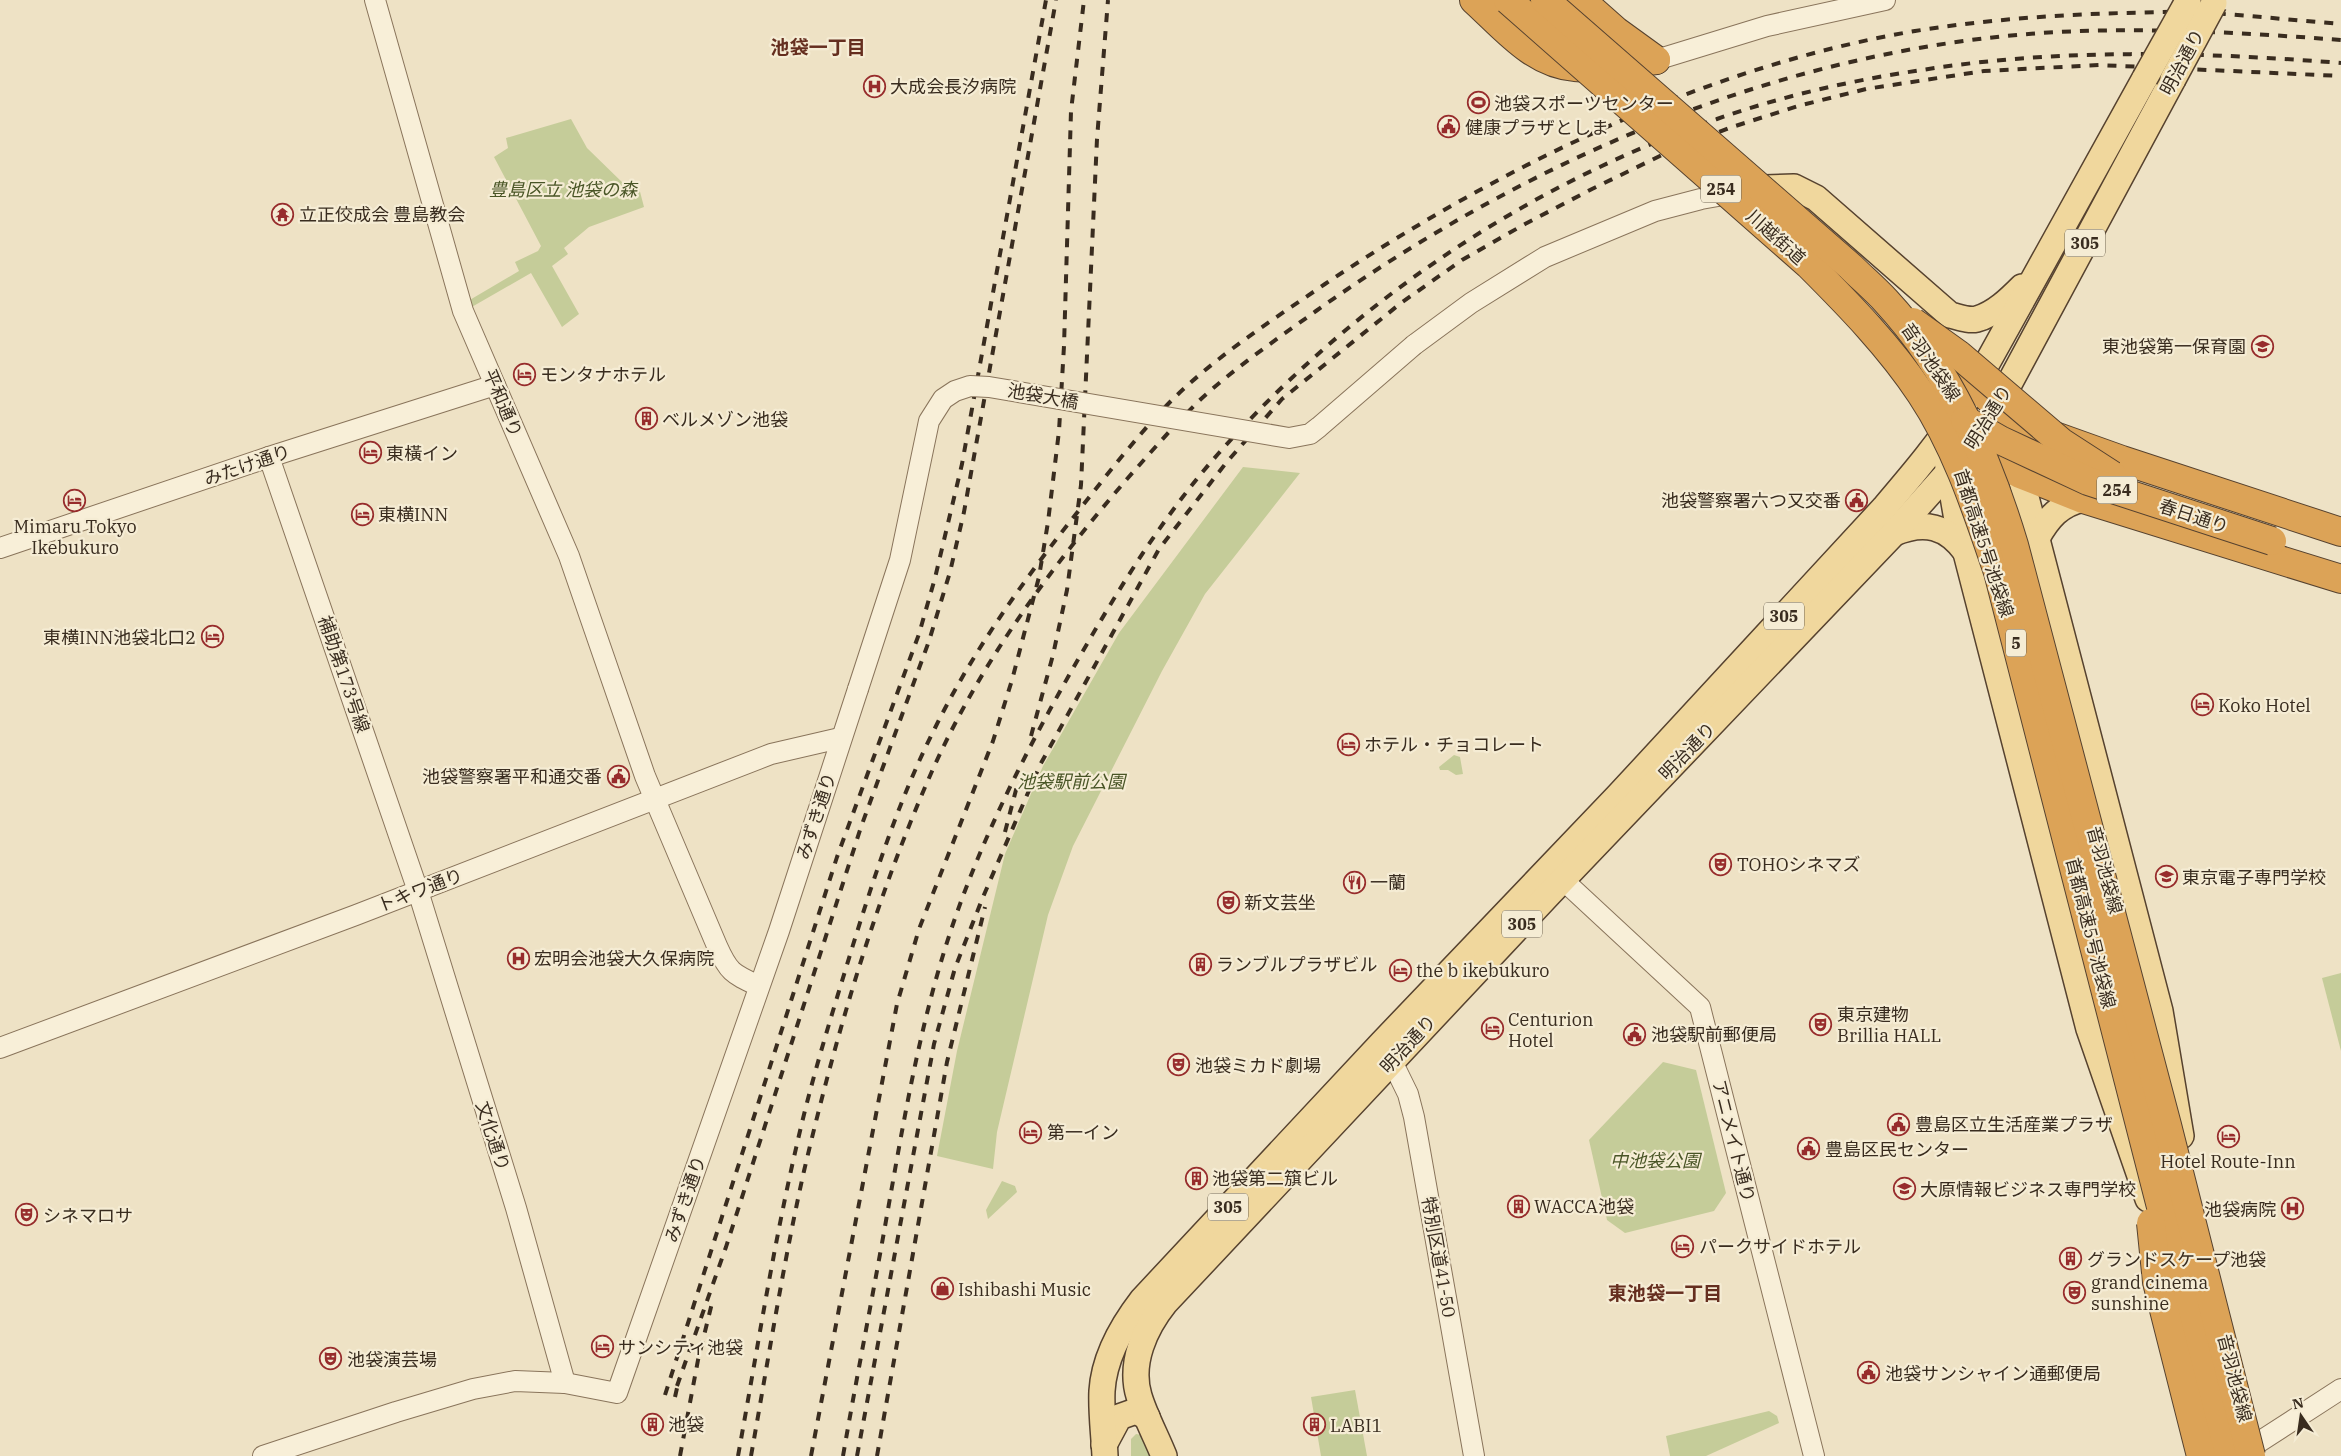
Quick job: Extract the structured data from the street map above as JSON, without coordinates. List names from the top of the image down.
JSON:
{
  "streets": {
    "highway": [
      "254",
      "川越街道",
      "春日通り",
      "首都高速5号池袋線",
      "5"
    ],
    "main road": ["明治通り", "305", "音羽池袋線"],
    "street": [
      "池袋大橋",
      "平和通り",
      "みたけ通り",
      "補助第173号線",
      "みずき通り",
      "トキワ通り",
      "文化通り",
      "アニメイト通り",
      "特別区道41-50"
    ]
  },
  "crossings": [
    ["明治通り", "川越街道"],
    ["明治通り", "音羽池袋線"],
    ["明治通り", "春日通り"],
    ["明治通り", "アニメイト通り"],
    ["明治通り", "特別区道41-50"],
    ["川越街道", "音羽池袋線"],
    ["川越街道", "春日通り"],
    ["川越街道", "首都高速5号池袋線"],
    ["音羽池袋線", "春日通り"],
    ["音羽池袋線", "首都高速5号池袋線"],
    ["池袋大橋", "みずき通り"],
    ["平和通り", "みたけ通り"],
    ["平和通り", "みずき通り"],
    ["平和通り", "トキワ通り"],
    ["みたけ通り", "補助第173号線"],
    ["補助第173号線", "トキワ通り"],
    ["補助第173号線", "文化通り"],
    ["みずき通り", "トキワ通り"],
    ["みずき通り", "文化通り"],
    ["トキワ通り", "文化通り"]
  ],
  "districts": ["池袋一丁目", "東池袋一丁目"],
  "parks": ["豊島区立 池袋の森", "池袋駅前公園", "中池袋公園"],
  "places": {
    "hospital": ["大成会長汐病院", "宏明会池袋大久保病院", "池袋病院"],
    "sports": ["池袋スポーツセンター"],
    "public building": [
      "健康プラザとしま",
      "池袋警察署六つ又交番",
      "池袋警察署平和通交番",
      "池袋駅前郵便局",
      "豊島区立生活産業プラザ",
      "豊島区民センター",
      "池袋サンシャイン通郵便局"
    ],
    "temple": ["立正佼成会 豊島教会"],
    "school or university": ["東池袋第一保育園", "東京電子専門学校", "大原情報ビジネス専門学校"],
    "hotel": [
      "モンタナホテル",
      "東橫イン",
      "Mimaru Tokyo Ikebukuro",
      "東横INN",
      "東横INN池袋北口2",
      "Koko Hotel",
      "ホテル・チョコレート",
      "the b ikebukuro",
      "Centurion Hotel",
      "第一イン",
      "Hotel Route-Inn",
      "パークサイドホテル",
      "サンシティ池袋"
    ],
    "building": [
      "ベルメゾン池袋",
      "ランブルプラザビル",
      "池袋第二簱ビル",
      "WACCA池袋",
      "グランドスケープ池袋",
      "池袋",
      "LABI1"
    ],
    "theatre": [
      "TOHOシネマズ",
      "新文芸坐",
      "東京建物 Brillia HALL",
      "池袋ミカド劇場",
      "シネマロサ",
      "grand cinema sunshine",
      "池袋演芸場"
    ],
    "restaurant": ["一蘭"],
    "shop": ["Ishibashi Music"]
  },
  "north": "top"
}
